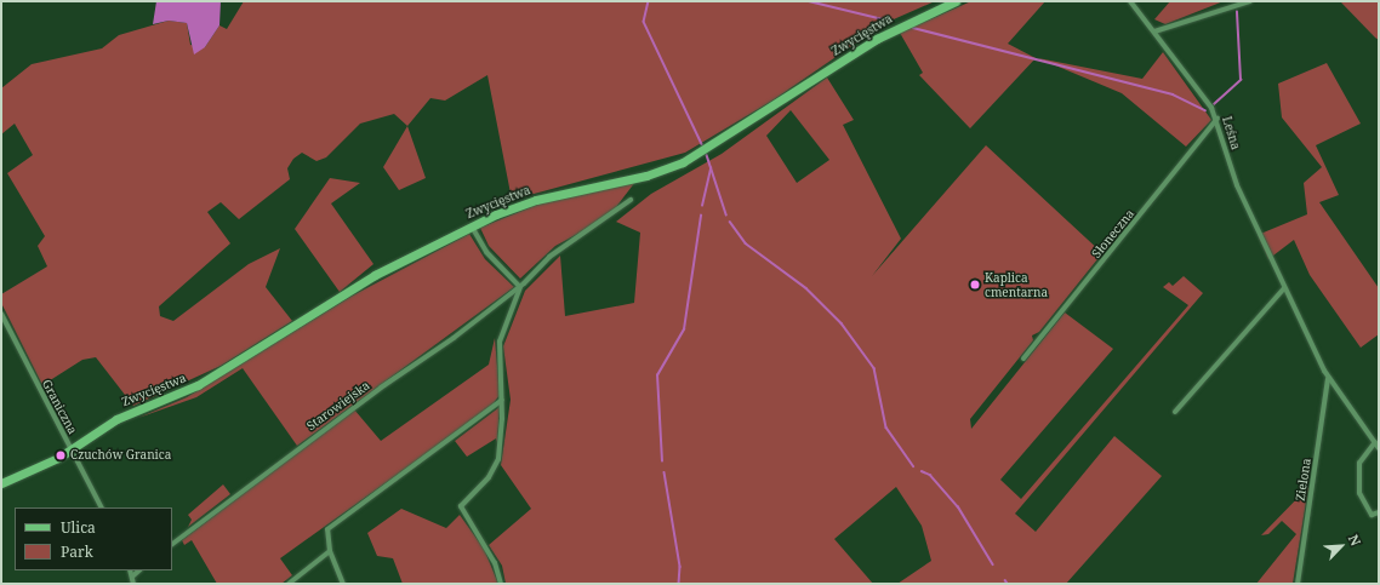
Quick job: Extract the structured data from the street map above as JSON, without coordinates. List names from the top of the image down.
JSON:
{
  "streets": {
    "main road": ["Zwycięstwa"],
    "street": [
      "Leśna",
      "Słoneczna",
      "Starowiejska",
      "Graniczna",
      "Zielona"
    ]
  },
  "crossings": [
    ["Zwycięstwa", "Graniczna"],
    ["Leśna", "Słoneczna"],
    ["Leśna", "Zielona"]
  ],
  "places": ["Kaplica cmentarna", "Czuchów Granica"],
  "legend": ["Ulica", "Park"],
  "north": "top right"
}
